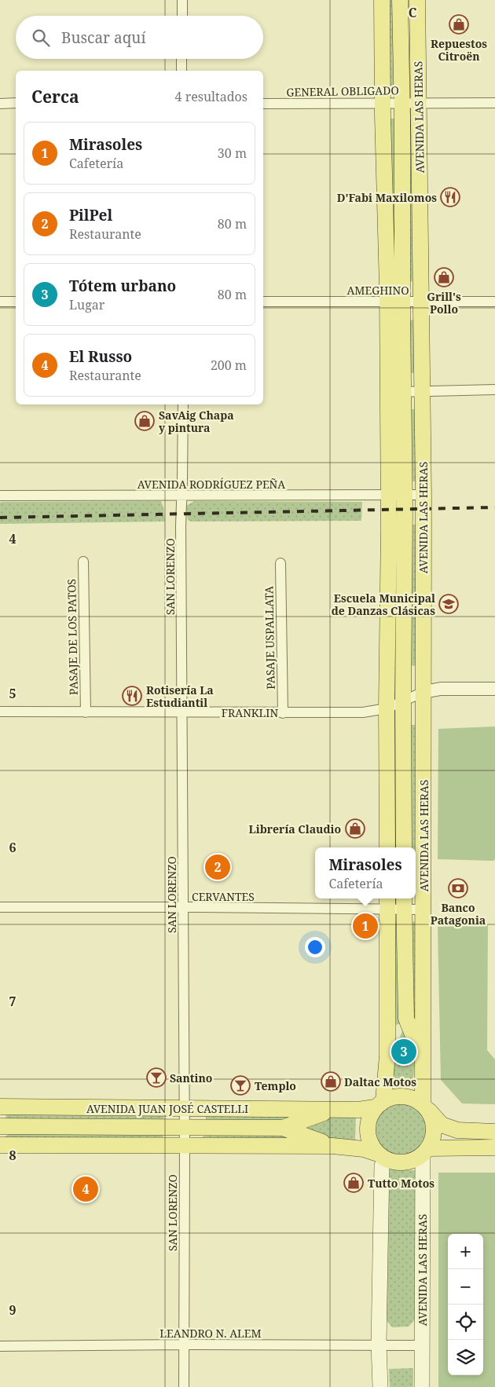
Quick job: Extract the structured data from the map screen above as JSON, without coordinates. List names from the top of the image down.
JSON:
{
  "streets": {
    "main road": ["AVENIDA LAS HERAS", "AVENIDA JUAN JOSÉ CASTELLI"],
    "street": [
      "GENERAL OBLIGADO",
      "AMEGHINO",
      "AVENIDA RODRÍGUEZ PEÑA",
      "SAN LORENZO",
      "PASAJE DE LOS PATOS",
      "PASAJE USPALLATA",
      "FRANKLIN",
      "CERVANTES",
      "LEANDRO N. ALEM"
    ]
  },
  "crossings": [
    ["GENERAL OBLIGADO", "AVENIDA LAS HERAS"],
    ["AVENIDA LAS HERAS", "AMEGHINO"],
    ["AVENIDA LAS HERAS", "AVENIDA RODRÍGUEZ PEÑA"],
    ["AVENIDA LAS HERAS", "FRANKLIN"],
    ["AVENIDA LAS HERAS", "CERVANTES"],
    ["AVENIDA LAS HERAS", "AVENIDA JUAN JOSÉ CASTELLI"],
    ["AVENIDA LAS HERAS", "LEANDRO N. ALEM"],
    ["AVENIDA RODRÍGUEZ PEÑA", "SAN LORENZO"],
    ["SAN LORENZO", "FRANKLIN"],
    ["SAN LORENZO", "CERVANTES"],
    ["SAN LORENZO", "AVENIDA JUAN JOSÉ CASTELLI"],
    ["SAN LORENZO", "LEANDRO N. ALEM"],
    ["PASAJE DE LOS PATOS", "FRANKLIN"],
    ["PASAJE USPALLATA", "FRANKLIN"]
  ],
  "places": {
    "shop": [
      "Repuestos Citroën",
      "Grill's Pollo",
      "SavAig Chapa y pintura",
      "Librería Claudio",
      "Daltac Motos",
      "Tutto Motos"
    ],
    "restaurant": ["D'Fabi Maxilomos", "Rotisería La Estudiantil"],
    "school or university": ["Escuela Municipal de Danzas Clásicas"],
    "bank": ["Banco Patagonia"],
    "bar": ["Santino", "Templo"]
  },
  "page": {
    "search": "Buscar aquí",
    "heading": ["Cerca", "4 resultados"],
    "list": [
      {
        "mark": "1",
        "name": "Mirasoles",
        "note": "Cafetería",
        "value": "30 m"
      },
      {
        "mark": "2",
        "name": "PilPel",
        "note": "Restaurante",
        "value": "80 m"
      },
      {
        "mark": "3",
        "name": "Tótem urbano",
        "note": "Lugar",
        "value": "80 m"
      },
      {
        "mark": "4",
        "name": "El Russo",
        "note": "Restaurante",
        "value": "200 m"
      }
    ],
    "popup": ["Mirasoles", "Cafetería"],
    "pins": [
      "2",
      "1",
      "3",
      "4"
    ],
    "map_buttons": ["+", "−"]
  },
  "grid": {
    "columns": ["C"],
    "rows": [
      "4",
      "5",
      "6",
      "7",
      "8",
      "9"
    ]
  }
}
